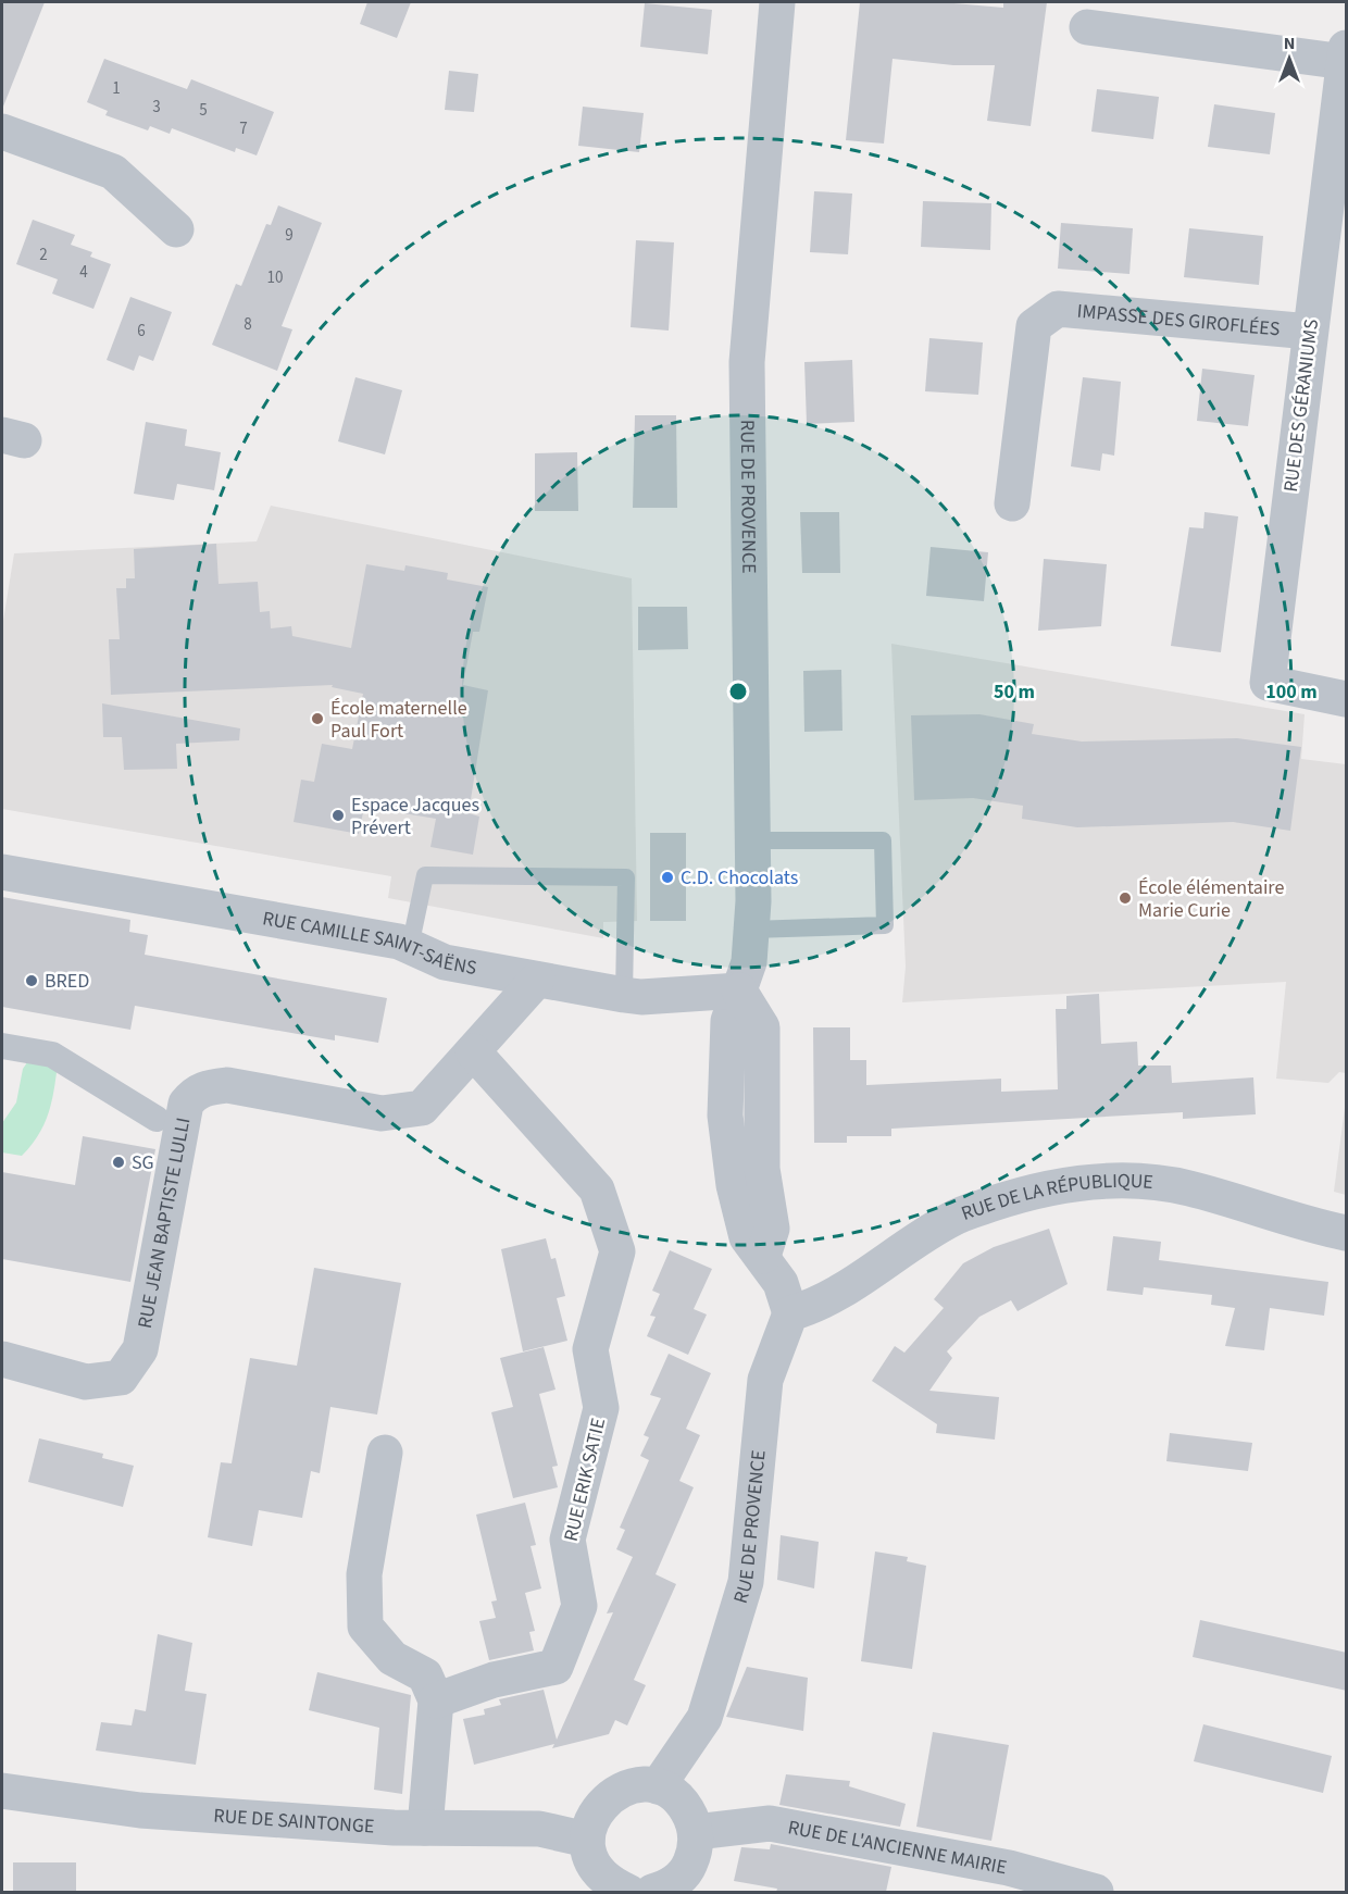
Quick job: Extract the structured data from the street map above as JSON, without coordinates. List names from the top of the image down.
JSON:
{
  "streets": {
    "street": [
      "IMPASSE DES GIROFLÉES",
      "RUE DES GÉRANIUMS",
      "RUE DE PROVENCE",
      "RUE CAMILLE SAINT-SAËNS",
      "RUE DE LA RÉPUBLIQUE",
      "RUE JEAN BAPTISTE LULLI",
      "RUE ERIK SATIE",
      "RUE DE SAINTONGE",
      "RUE DE L'ANCIENNE MAIRIE"
    ]
  },
  "crossings": [
    ["IMPASSE DES GIROFLÉES", "RUE DES GÉRANIUMS"],
    ["RUE DE PROVENCE", "RUE CAMILLE SAINT-SAËNS"],
    ["RUE DE PROVENCE", "RUE DE LA RÉPUBLIQUE"],
    ["RUE JEAN BAPTISTE LULLI", "RUE ERIK SATIE"]
  ],
  "places": [
    "École maternelle Paul Fort",
    "Espace Jacques Prévert",
    "C.D. Chocolats",
    "École élémentaire Marie Curie",
    "BRED",
    "SG"
  ],
  "house_numbers": [
    "1",
    "3",
    "5",
    "7",
    "9",
    "2",
    "4",
    "10",
    "8",
    "6"
  ],
  "north": "top",
  "rings": ["50 m", "100 m"]
}
